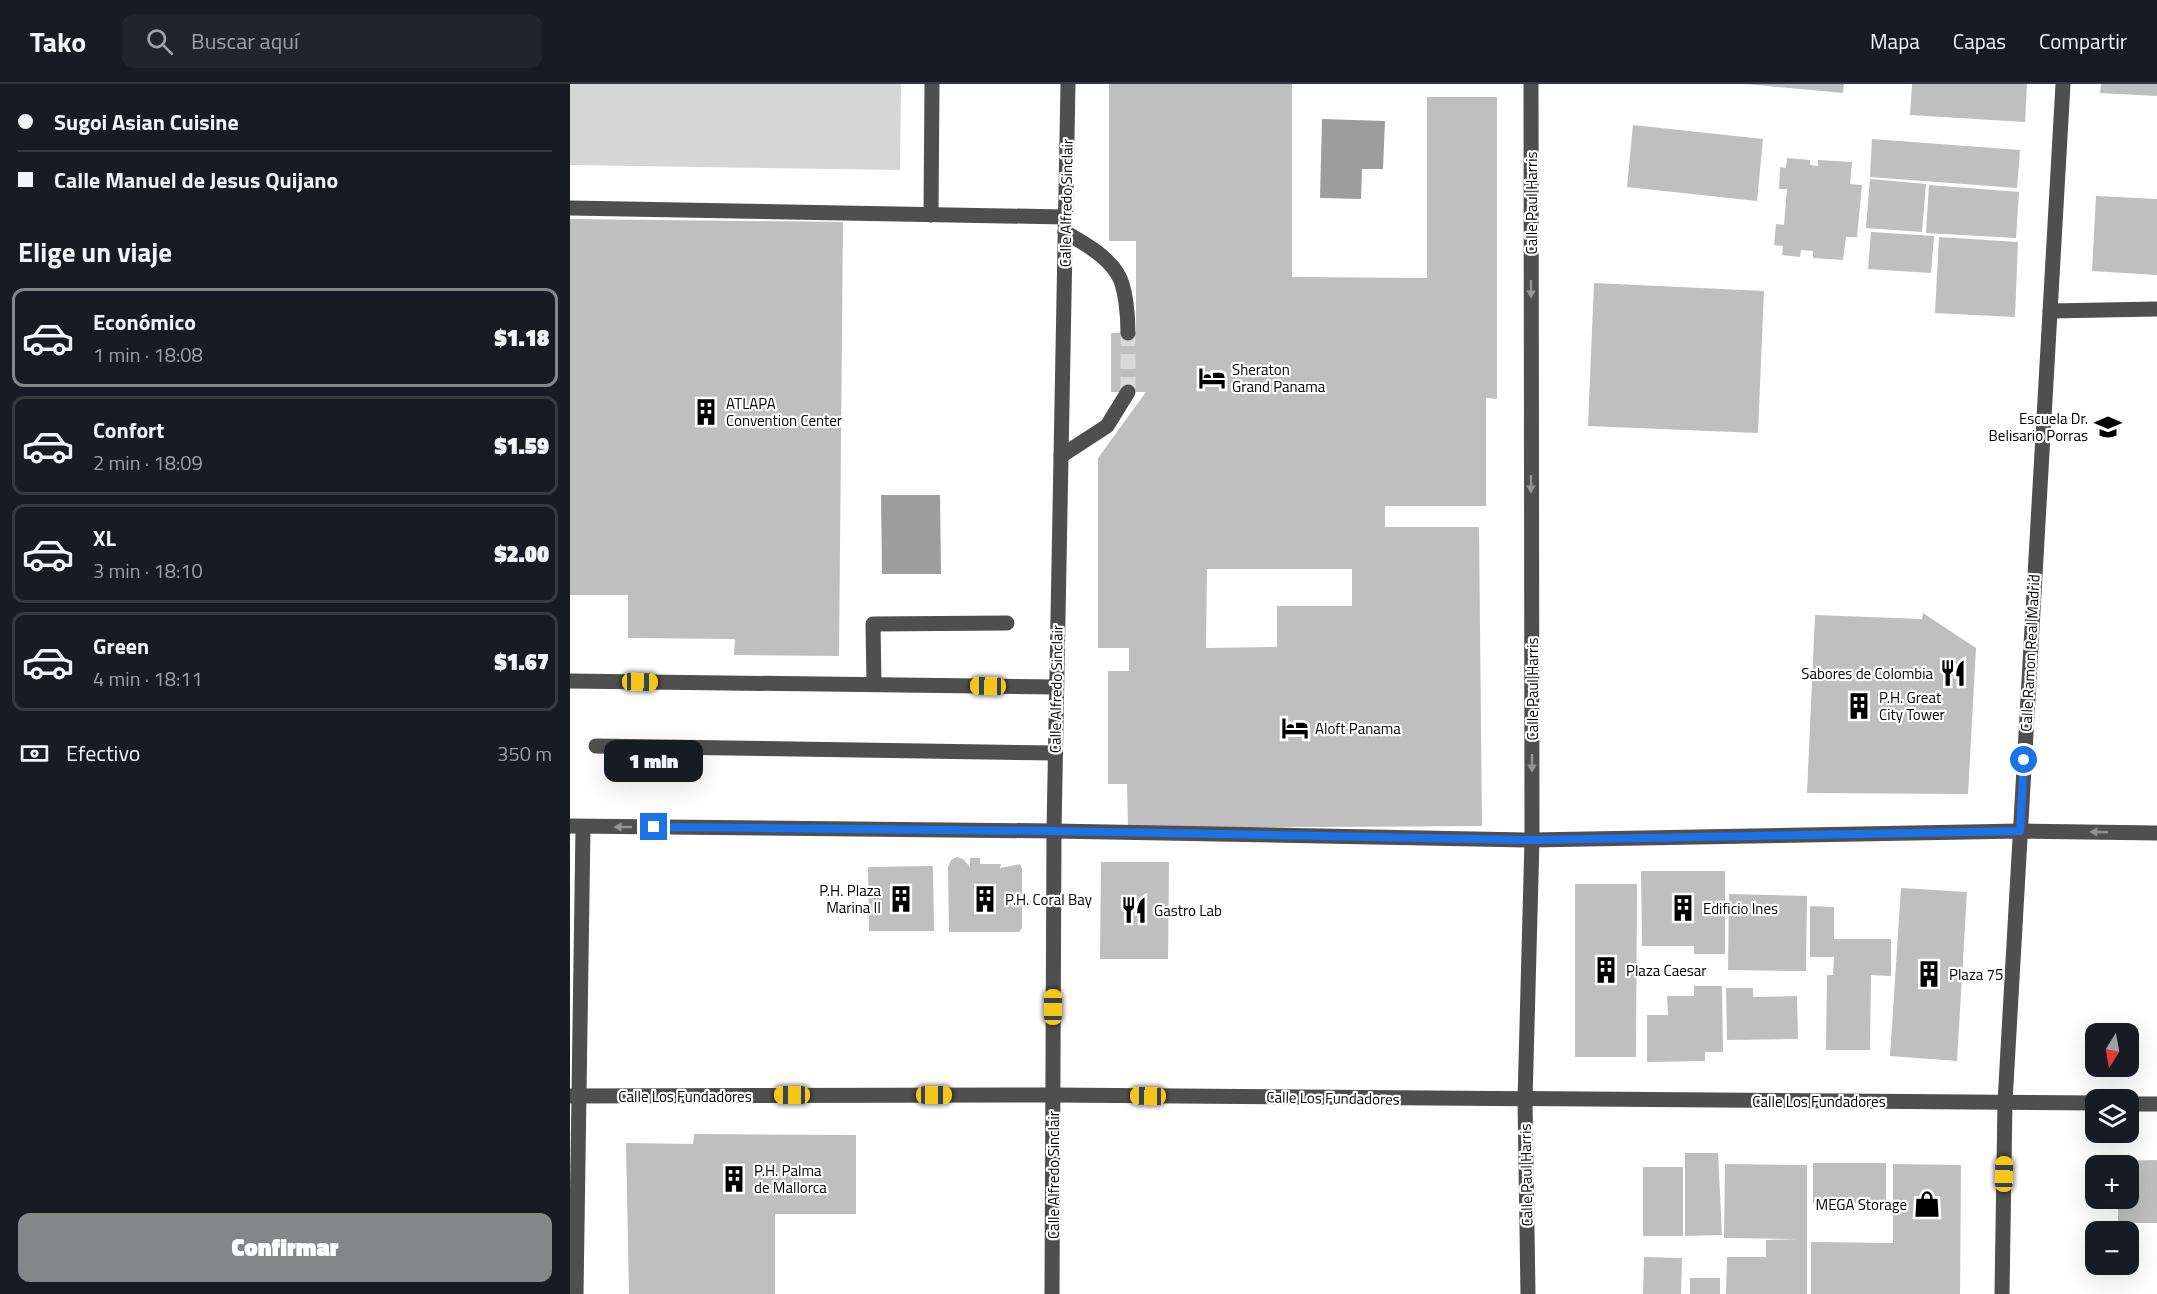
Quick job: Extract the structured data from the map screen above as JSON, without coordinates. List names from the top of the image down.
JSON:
{
  "streets": {
    "street": [
      "Calle Alfredo Sinclair",
      "Calle Paul Harris",
      "Calle Ramon Real Madrid",
      "Calle Los Fundadores"
    ]
  },
  "crossings": [
    ["Calle Alfredo Sinclair", "Calle Los Fundadores"],
    ["Calle Paul Harris", "Calle Los Fundadores"],
    ["Calle Ramon Real Madrid", "Calle Los Fundadores"]
  ],
  "one_way": ["Calle Paul Harris"],
  "places": {
    "hotel": ["Sheraton Grand Panama", "Aloft Panama"],
    "building": [
      "ATLAPA Convention Center",
      "P.H. Great City Tower",
      "P.H. Plaza Marina II",
      "P.H. Coral Bay",
      "Edificio Ines",
      "Plaza Caesar",
      "Plaza 75",
      "P.H. Palma de Mallorca"
    ],
    "school or university": ["Escuela Dr. Belisario Porras"],
    "restaurant": ["Sabores de Colombia", "Gastro Lab"],
    "shop": ["MEGA Storage"]
  },
  "north": "bottom",
  "page": {
    "header": "Tako",
    "search": "Buscar aquí",
    "nav": ["Mapa", "Capas", "Compartir"],
    "banner": ["Sugoi Asian Cuisine", "Calle Manuel de Jesus Quijano"],
    "heading": "Elige un viaje",
    "list": [
      {
        "name": "Económico",
        "note": "1 min · 18:08",
        "value": "$1.18"
      },
      {
        "name": "Confort",
        "note": "2 min · 18:09",
        "value": "$1.59"
      },
      {
        "name": "XL",
        "note": "3 min · 18:10",
        "value": "$2.00"
      },
      {
        "name": "Green",
        "note": "4 min · 18:11",
        "value": "$1.67"
      }
    ],
    "pay": ["Efectivo", "350 m"],
    "bubble": "1 min",
    "map_buttons": ["+", "−"],
    "buttons": "Confirmar"
  }
}
